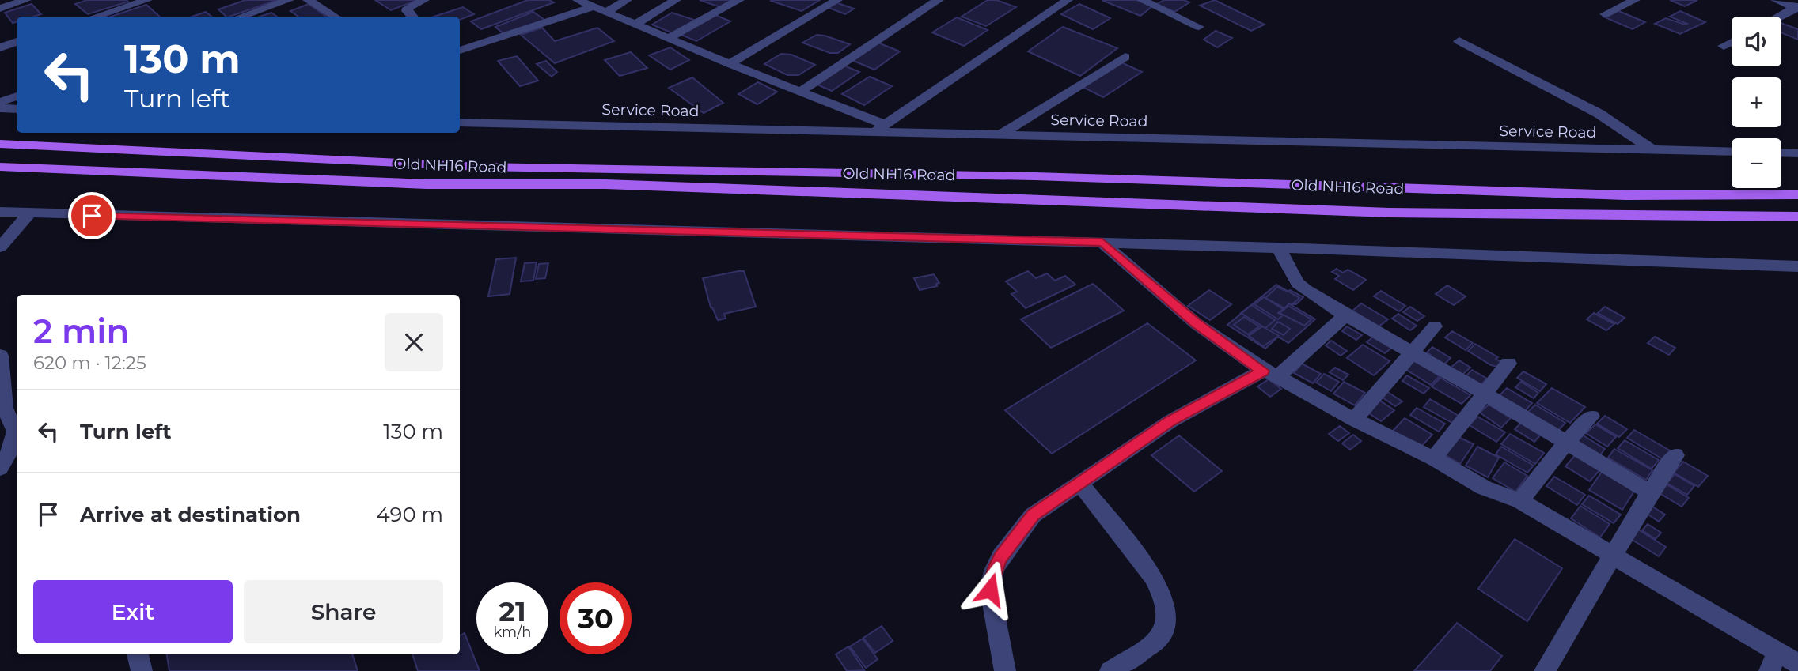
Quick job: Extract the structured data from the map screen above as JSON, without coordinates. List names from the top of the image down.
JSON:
{
  "streets": {
    "main road": ["Old NH16 Road"],
    "street": ["Service Road"]
  },
  "page": {
    "map_buttons": ["+", "−"],
    "turn": ["130 m", "Turn left"],
    "heading": ["2 min", "620 m · 12:25"],
    "list": [
      {
        "name": "Turn left",
        "value": "130 m"
      },
      {
        "name": "Arrive at destination",
        "value": "490 m"
      }
    ],
    "buttons": ["Exit", "Share"],
    "speed": "21 km/h",
    "limit": "30"
  }
}
